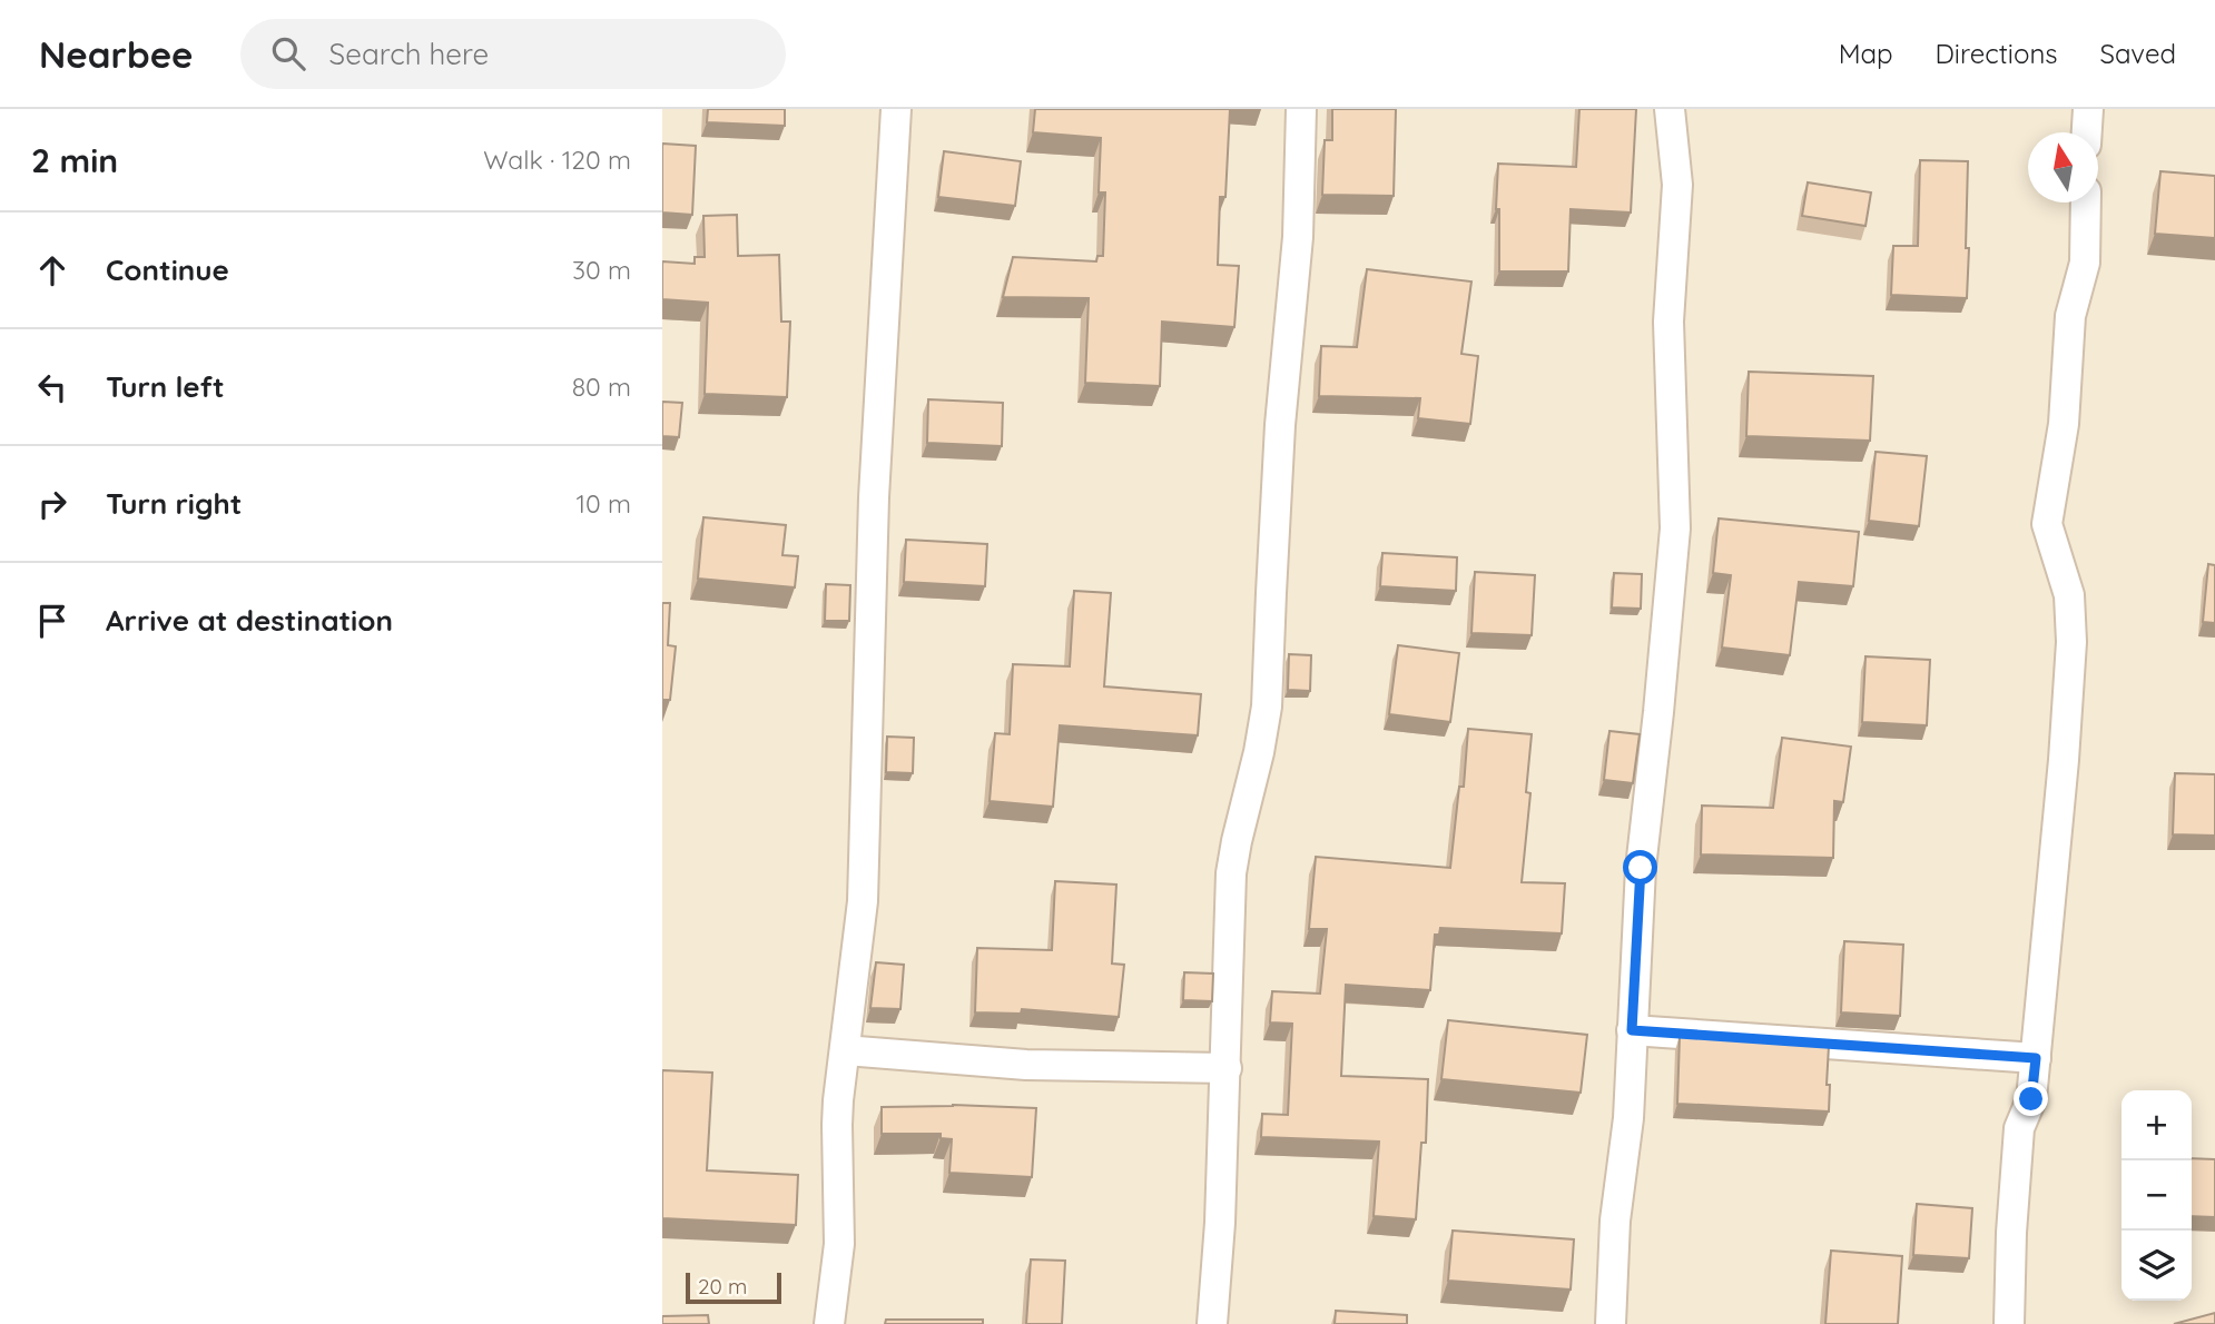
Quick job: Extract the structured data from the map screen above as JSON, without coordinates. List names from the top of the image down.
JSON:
{
  "scale_bar": "20 m",
  "north": "top",
  "page": {
    "header": "Nearbee",
    "search": "Search here",
    "nav": ["Map", "Directions", "Saved"],
    "heading": ["2 min", "Walk · 120 m"],
    "list": [
      ["Continue", "30 m"],
      ["Turn left", "80 m"],
      ["Turn right", "10 m"],
      "Arrive at destination"
    ],
    "map_buttons": ["+", "−"],
    "scale": "20 m"
  }
}
